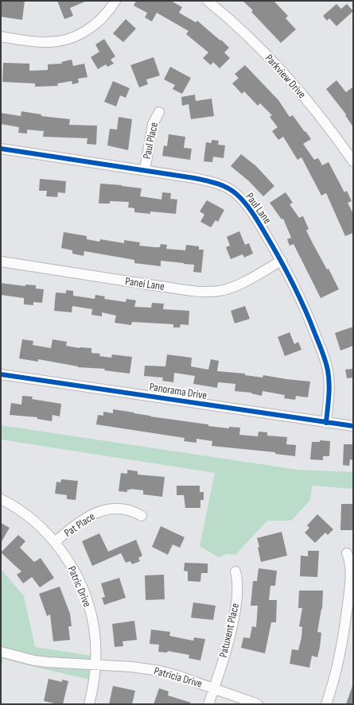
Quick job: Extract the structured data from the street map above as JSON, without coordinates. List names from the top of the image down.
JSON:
{
  "streets": {
    "street": [
      "Parkview Drive",
      "Paul Place",
      "Paul Lane",
      "Panei Lane",
      "Panorama Drive",
      "Pat Place",
      "Patric Drive",
      "Patuxent Place",
      "Patricia Drive"
    ]
  },
  "crossings": [
    ["Paul Place", "Paul Lane"],
    ["Paul Lane", "Panei Lane"],
    ["Paul Lane", "Panorama Drive"],
    ["Pat Place", "Patric Drive"],
    ["Patric Drive", "Patricia Drive"],
    ["Patuxent Place", "Patricia Drive"]
  ]
}
